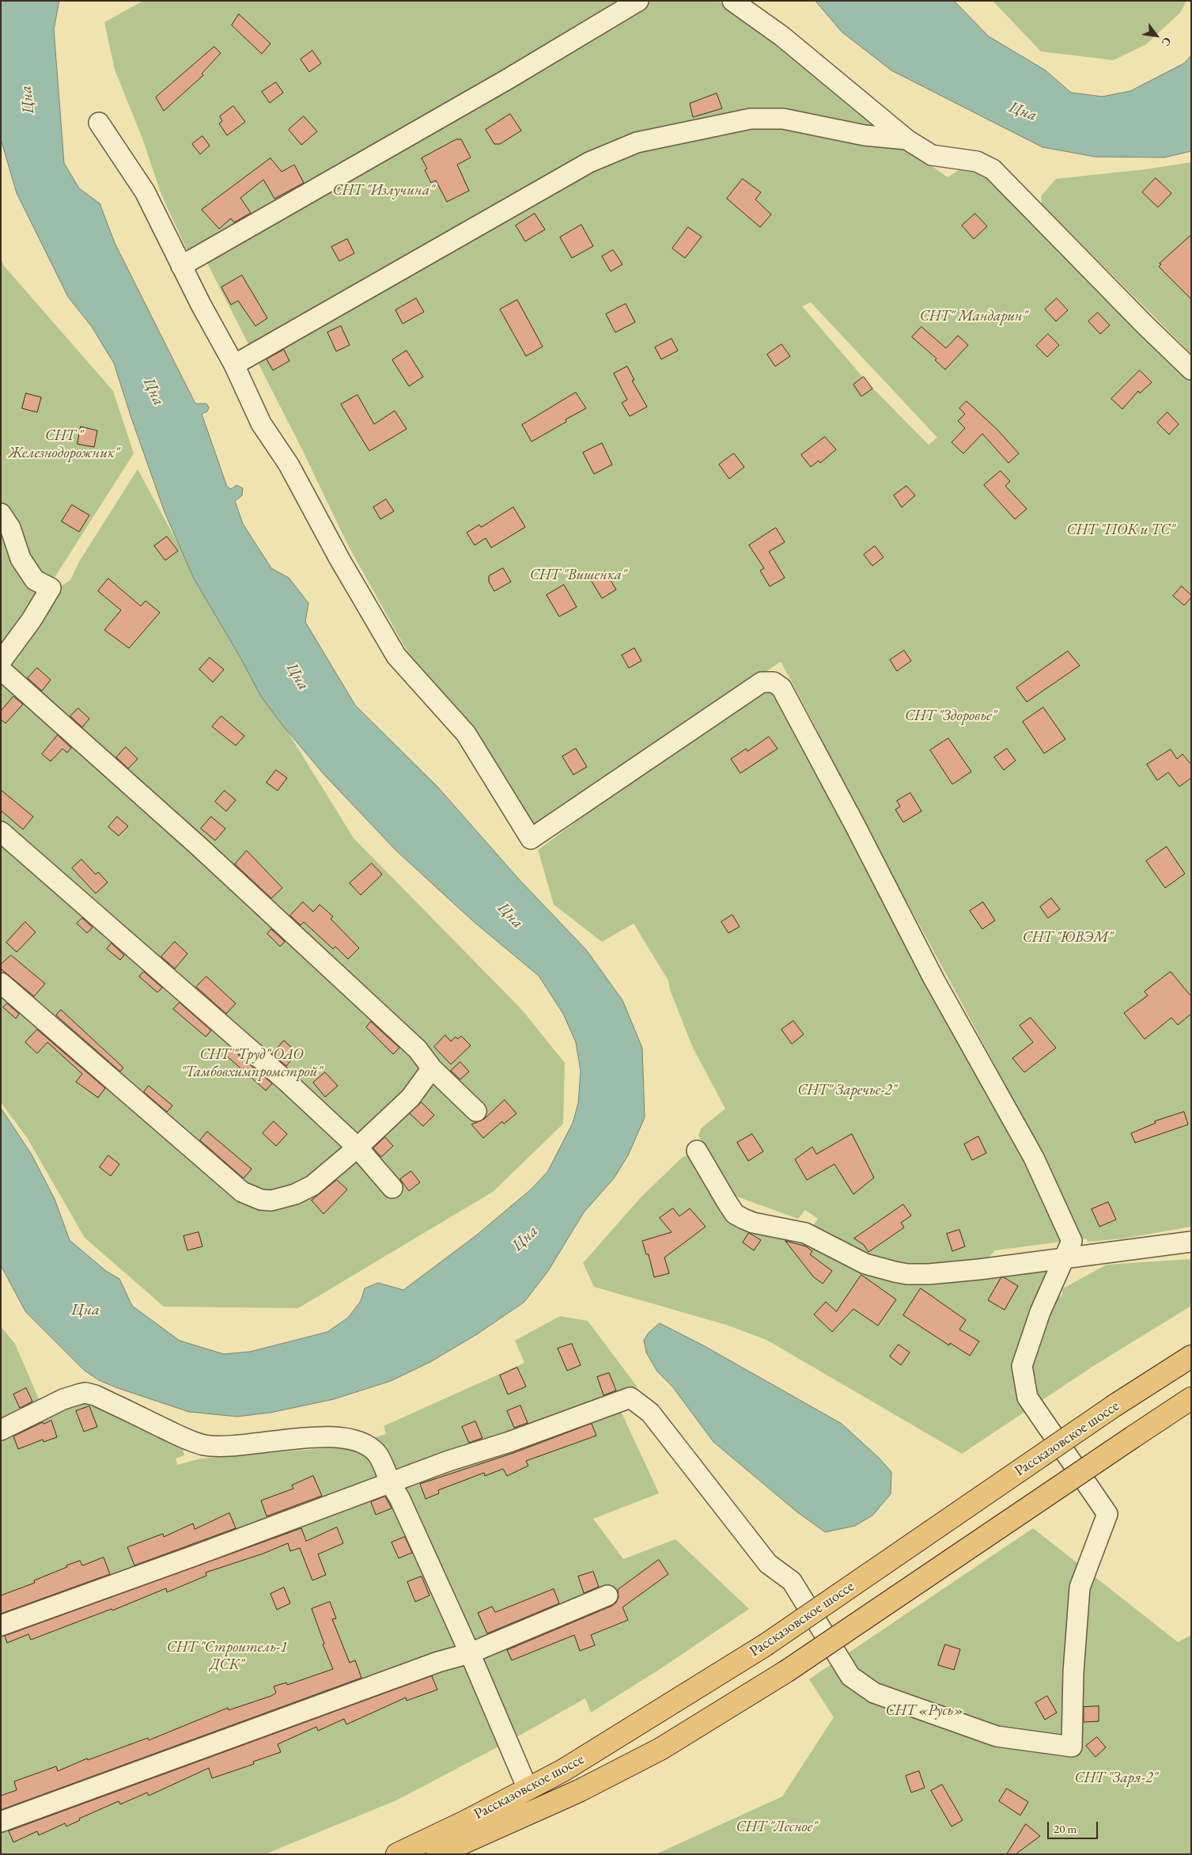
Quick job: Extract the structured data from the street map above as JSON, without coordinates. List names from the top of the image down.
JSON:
{
  "streets": {
    "main road": ["Рассказовское шоссе"]
  },
  "water": ["Цна"],
  "parks": [
    "СНТ \"Излучина\"",
    "СНТ\" Мандарин\"",
    "СНТ \" Железнодорожник\"",
    "СНТ \"ПОК и ТС\"",
    "СНТ \"Вишенка\"",
    "СНТ \"Здоровье\"",
    "СНТ \"ЮВЭМ\"",
    "СНТ \"Труд\" ОАО \"Тамбовхимпромстрой\"",
    "СНТ\" Заречье-2\"",
    "СНТ \"Строитель-1 ДСК\"",
    "СНТ «Русь»",
    "СНТ \"Заря-2\"",
    "СНТ \"Лесное\""
  ],
  "scale_bar": "20 m",
  "north": "bottom right"
}
